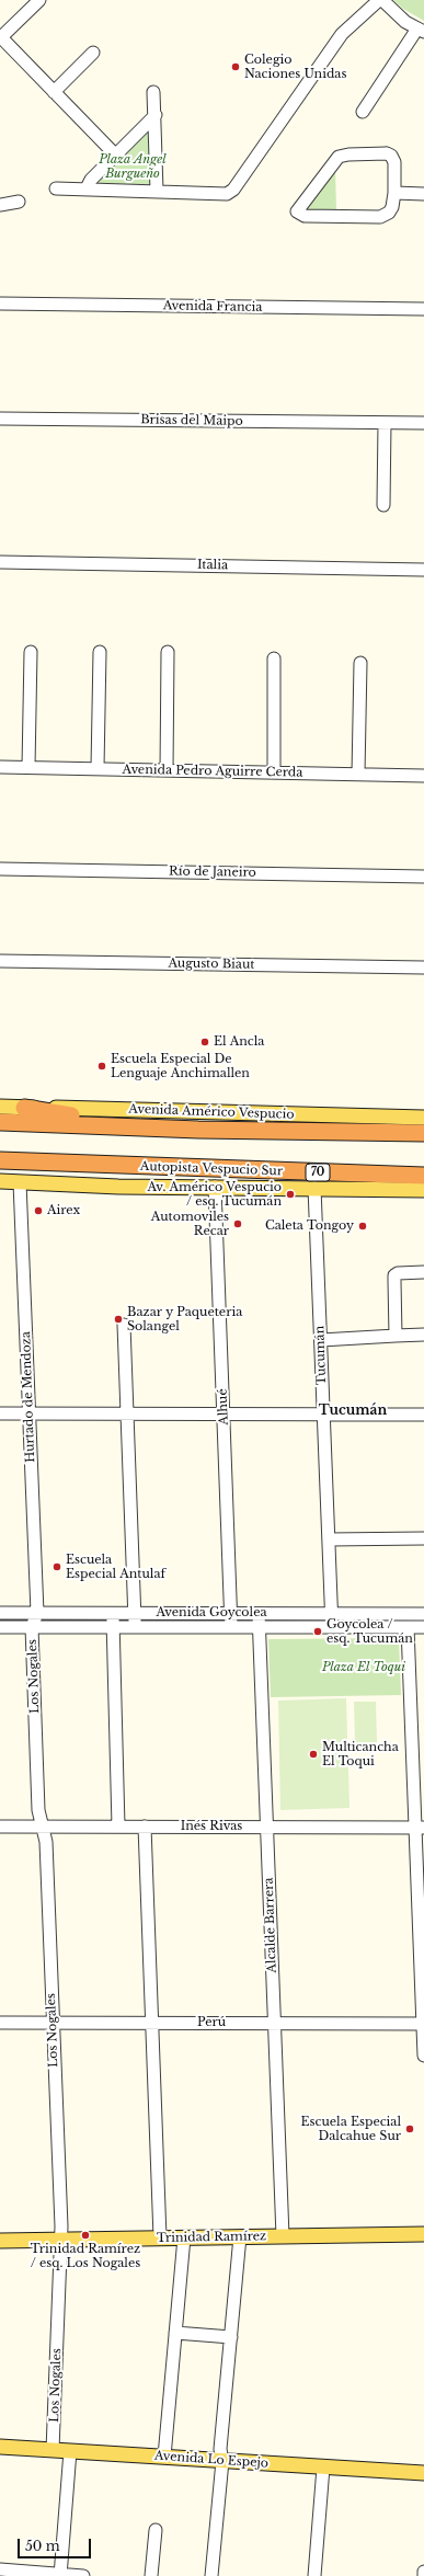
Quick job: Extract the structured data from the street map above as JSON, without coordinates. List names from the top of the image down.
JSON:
{
  "streets": {
    "highway": ["Autopista Vespucio Sur", "70"],
    "main road": ["Avenida Américo Vespucio", "Trinidad Ramírez", "Avenida Lo Espejo"],
    "street": [
      "Avenida Francia",
      "Brisas del Maipo",
      "Italia",
      "Avenida Pedro Aguirre Cerda",
      "Río de Janeiro",
      "Augusto Biaut",
      "Tucumán",
      "Hurtado de Mendoza",
      "Alhué",
      "Avenida Goycolea",
      "Los Nogales",
      "Inés Rivas",
      "Alcalde Barrera",
      "Perú"
    ]
  },
  "crossings": [
    ["Tucumán", "Avenida Goycolea"],
    ["Hurtado de Mendoza", "Avenida Goycolea"],
    ["Hurtado de Mendoza", "Los Nogales"],
    ["Alhué", "Avenida Goycolea"],
    ["Avenida Goycolea", "Los Nogales"],
    ["Avenida Goycolea", "Alcalde Barrera"],
    ["Los Nogales", "Inés Rivas"],
    ["Los Nogales", "Perú"],
    ["Los Nogales", "Trinidad Ramírez"],
    ["Los Nogales", "Avenida Lo Espejo"],
    ["Inés Rivas", "Alcalde Barrera"],
    ["Alcalde Barrera", "Perú"],
    ["Alcalde Barrera", "Trinidad Ramírez"]
  ],
  "districts": ["Tucumán"],
  "parks": ["Plaza Angel Burgueño", "Plaza El Toqui"],
  "places": [
    "Colegio Naciones Unidas",
    "El Ancla",
    "Escuela Especial De Lenguaje Anchimallen",
    "Av. Américo Vespucio / esq. Tucumán",
    "Airex",
    "Automoviles Recar",
    "Caleta Tongoy",
    "Bazar y Paqueteria Solangel",
    "Escuela Especial Antulaf",
    "Goycolea / esq. Tucumán",
    "Multicancha El Toqui",
    "Escuela Especial Dalcahue Sur",
    "Trinidad Ramírez / esq. Los Nogales"
  ],
  "scale_bar": "50 m"
}
